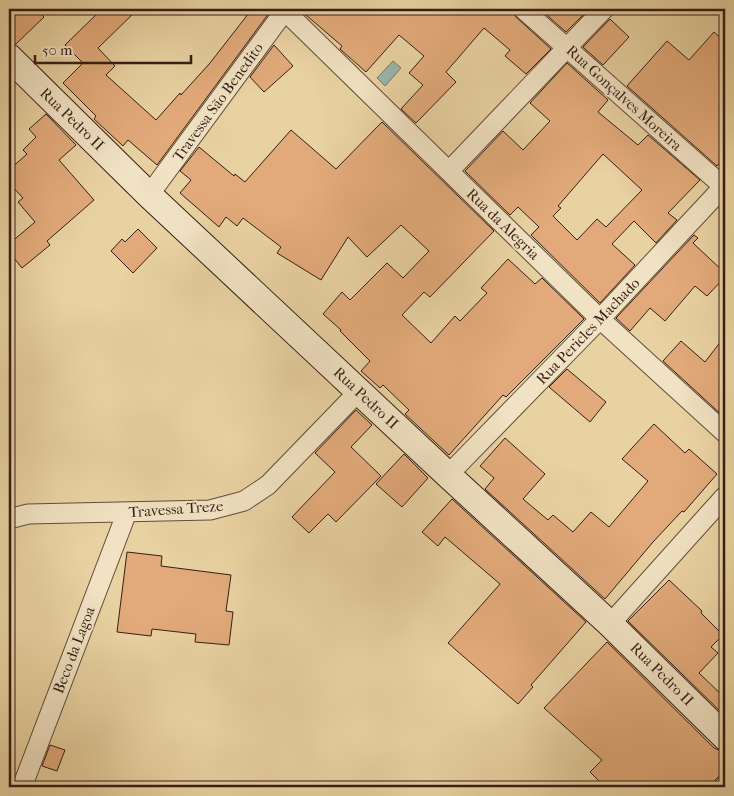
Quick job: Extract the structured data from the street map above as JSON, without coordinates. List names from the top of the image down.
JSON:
{
  "streets": {
    "street": [
      "Rua Gonçalves Moreira",
      "Travessa São Benedito",
      "Rua Pedro II",
      "Rua da Alegria",
      "Rua Pericles Machado",
      "Travessa Treze",
      "Beco da Lagoa"
    ]
  },
  "crossings": [
    ["Rua Gonçalves Moreira", "Rua Pericles Machado"],
    ["Travessa São Benedito", "Rua Pedro II"],
    ["Travessa São Benedito", "Rua da Alegria"],
    ["Rua Pedro II", "Rua Pericles Machado"],
    ["Rua Pedro II", "Travessa Treze"],
    ["Rua da Alegria", "Rua Pericles Machado"],
    ["Travessa Treze", "Beco da Lagoa"]
  ],
  "scale_bar": "50 m"
}
